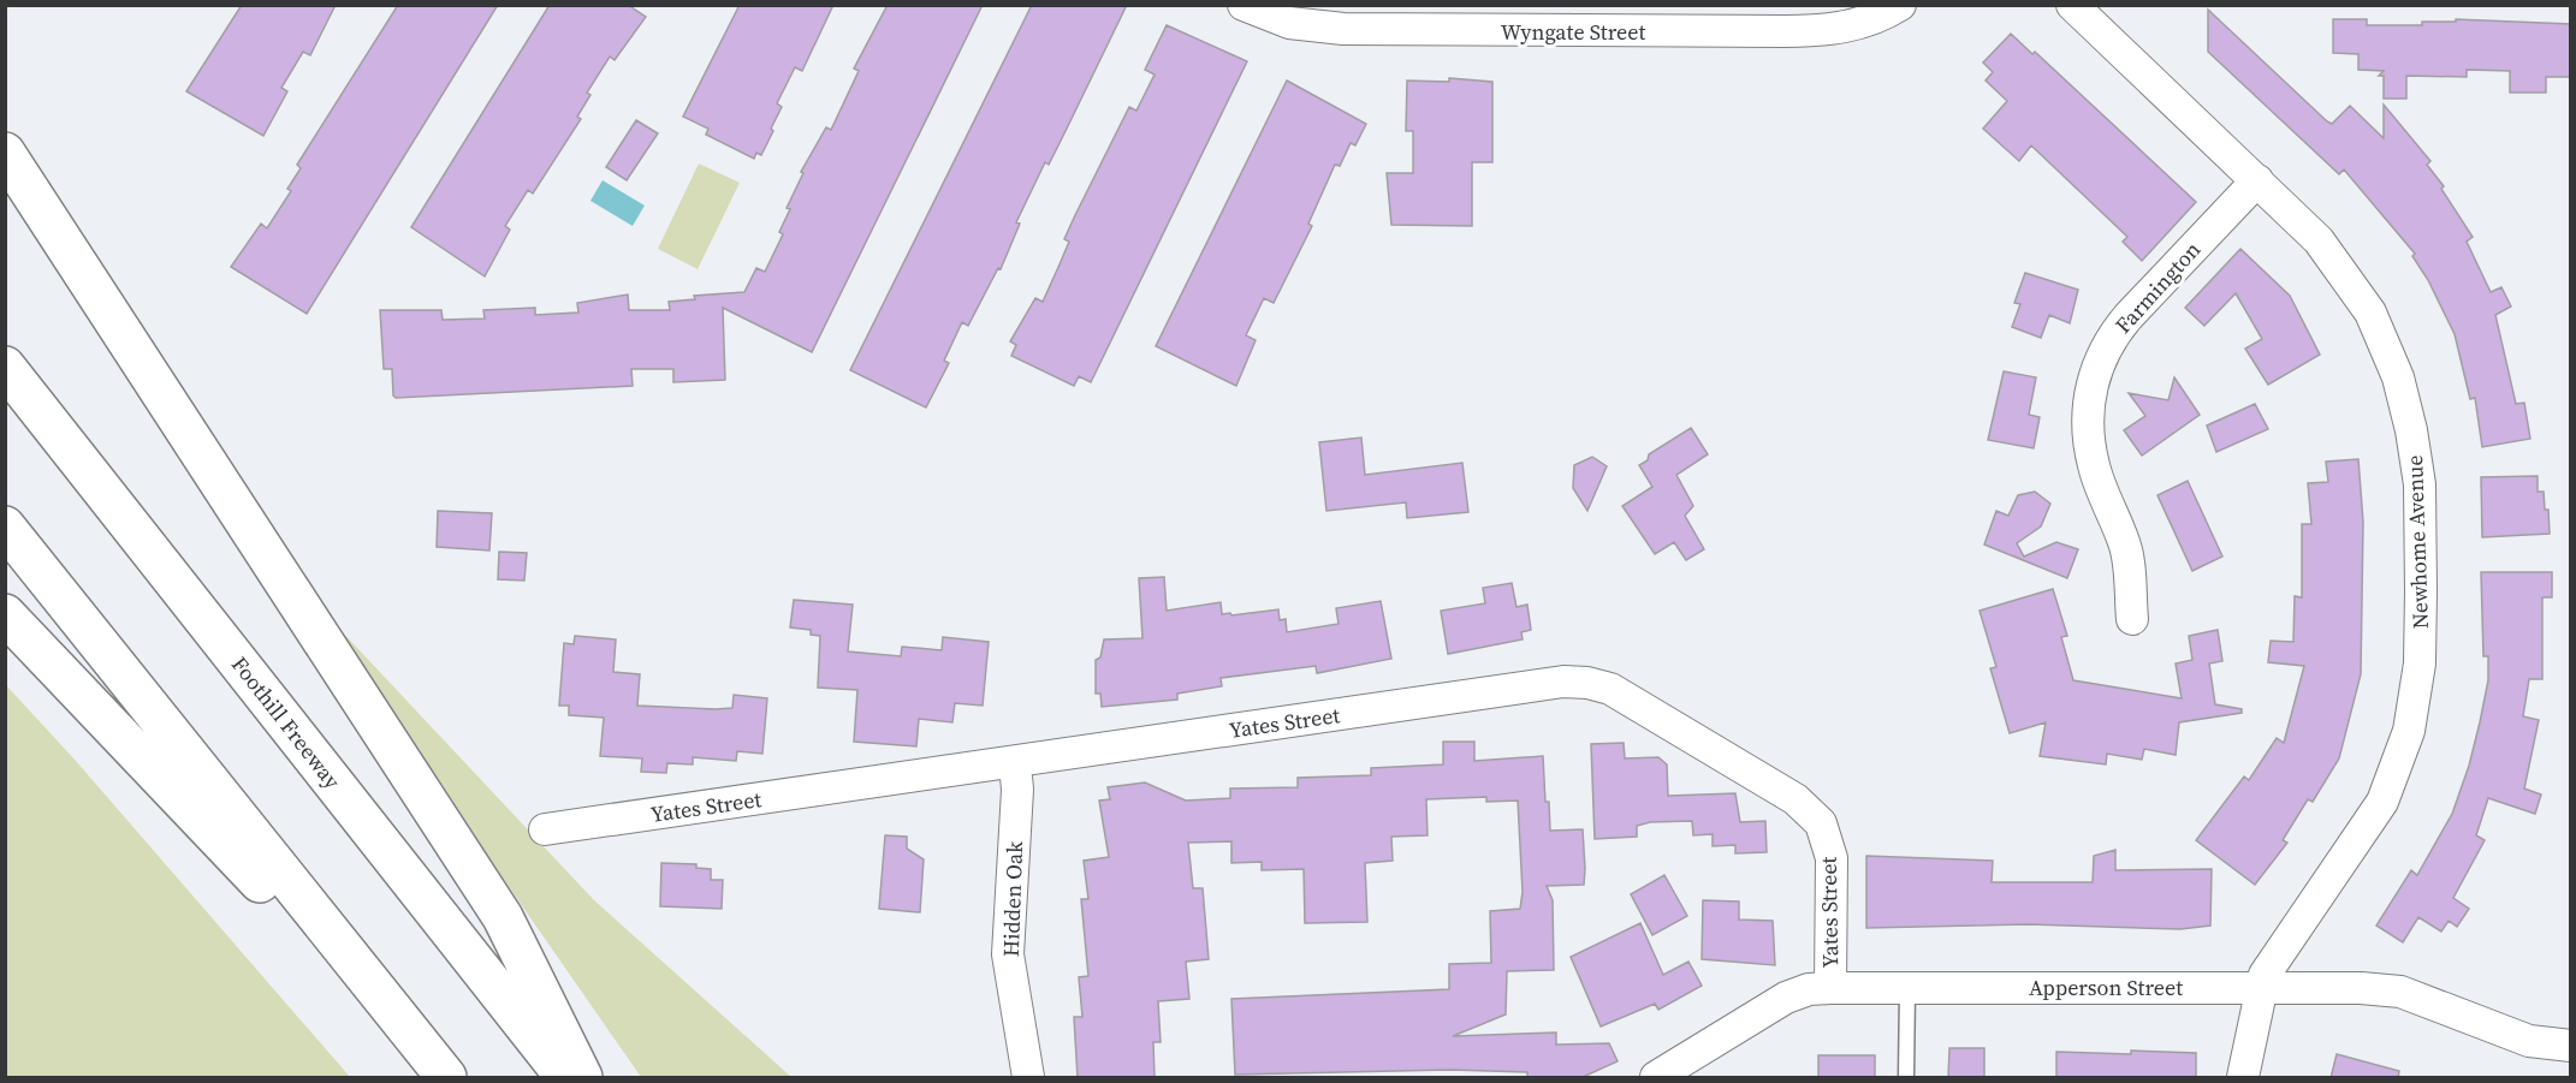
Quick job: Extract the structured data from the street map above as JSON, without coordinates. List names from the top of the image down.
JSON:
{
  "streets": {
    "highway": ["Foothill Freeway"],
    "street": [
      "Wyngate Street",
      "Farmington",
      "Newhome Avenue",
      "Yates Street",
      "Hidden Oak",
      "Apperson Street"
    ]
  },
  "crossings": [
    ["Farmington", "Newhome Avenue"],
    ["Newhome Avenue", "Apperson Street"],
    ["Yates Street", "Hidden Oak"],
    ["Yates Street", "Apperson Street"]
  ]
}
